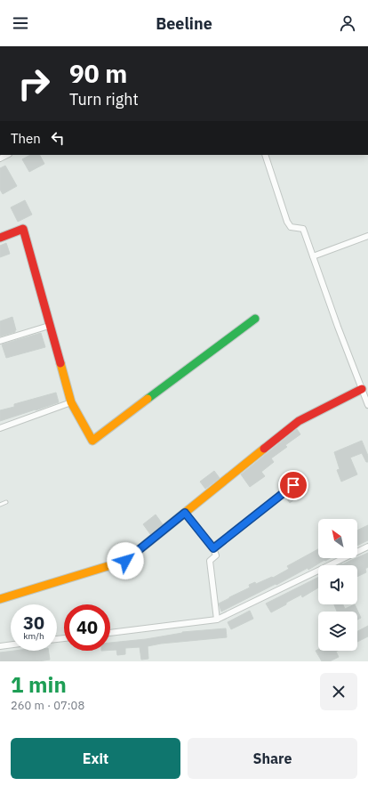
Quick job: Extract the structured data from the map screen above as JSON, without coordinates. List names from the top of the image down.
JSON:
{
  "north": "top left",
  "page": {
    "header": "Beeline",
    "turn": ["90 m", "Turn right"],
    "then": "Then",
    "speed": "30 km/h",
    "limit": "40",
    "heading": ["1 min", "260 m · 07:08"],
    "buttons": ["Exit", "Share"]
  }
}
